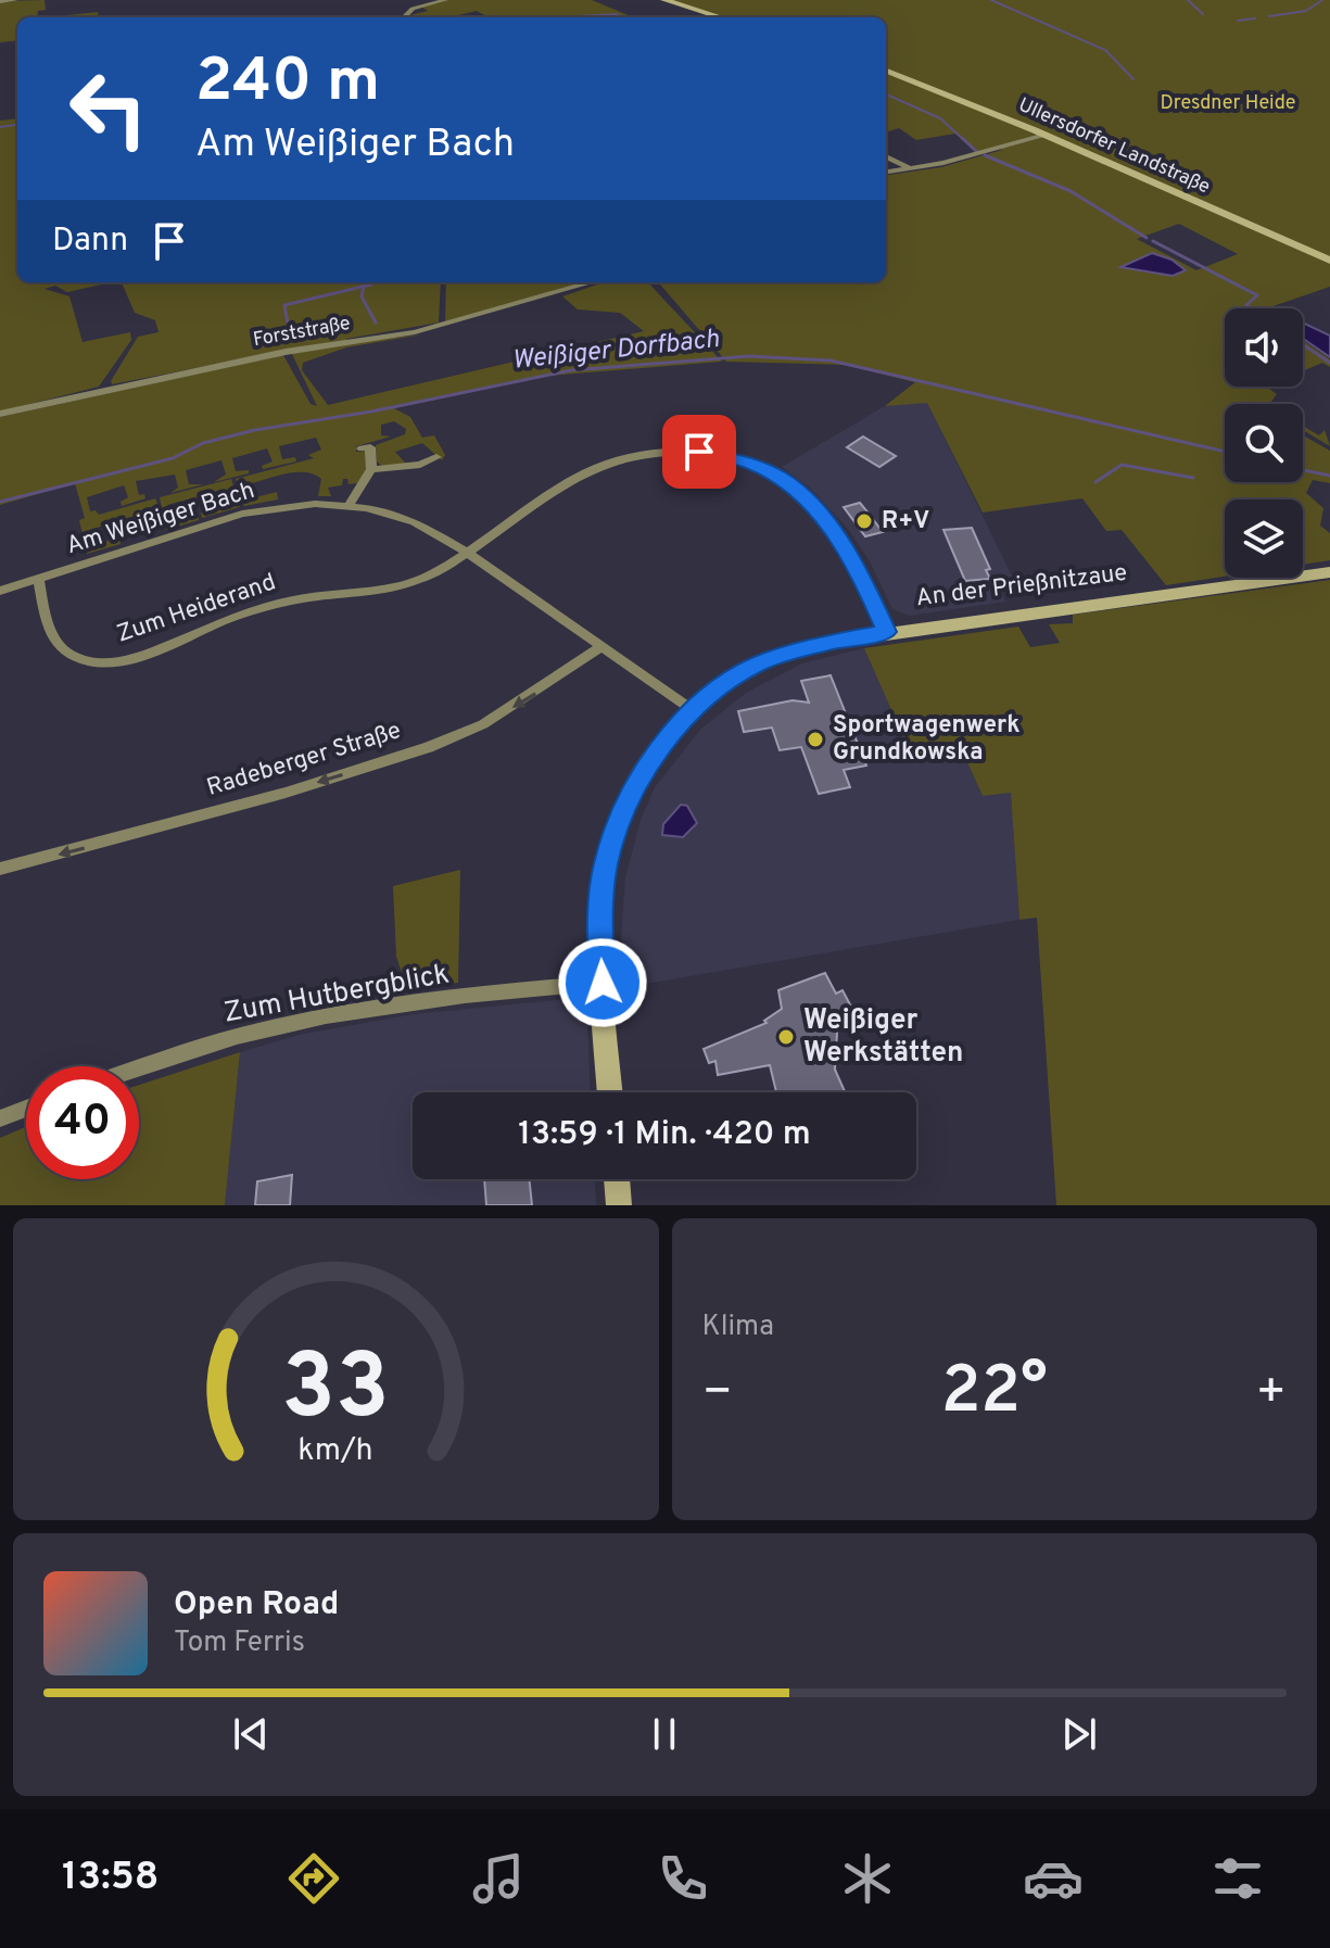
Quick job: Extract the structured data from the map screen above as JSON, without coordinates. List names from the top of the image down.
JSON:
{
  "streets": {
    "main road": ["Ullersdorfer Landstraße", "An der Prießnitzaue"],
    "street": [
      "Forststraße",
      "Am Weißiger Bach",
      "Zum Heiderand",
      "Radeberger Straße",
      "Zum Hutbergblick"
    ]
  },
  "crossings": [
    ["Am Weißiger Bach", "Zum Heiderand"],
    ["An der Prießnitzaue", "Zum Hutbergblick"]
  ],
  "one_way": ["Radeberger Straße"],
  "water": ["Weißiger Dorfbach"],
  "parks": ["Dresdner Heide"],
  "places": ["R+V", "Sportwagenwerk Grundkowska", "Weißiger Werkstätten"],
  "page": {
    "turn": ["240 m", "Am Weißiger Bach"],
    "then": "Dann",
    "limit": "40",
    "trip": "13:59 · 1 Min. · 420 m",
    "tile": "Klima",
    "heat": ["−", "22°", "+"],
    "song": ["Open Road", "Tom Ferris"],
    "tabs": "13:58",
    "gauge": ["33", "km/h"]
  }
}
